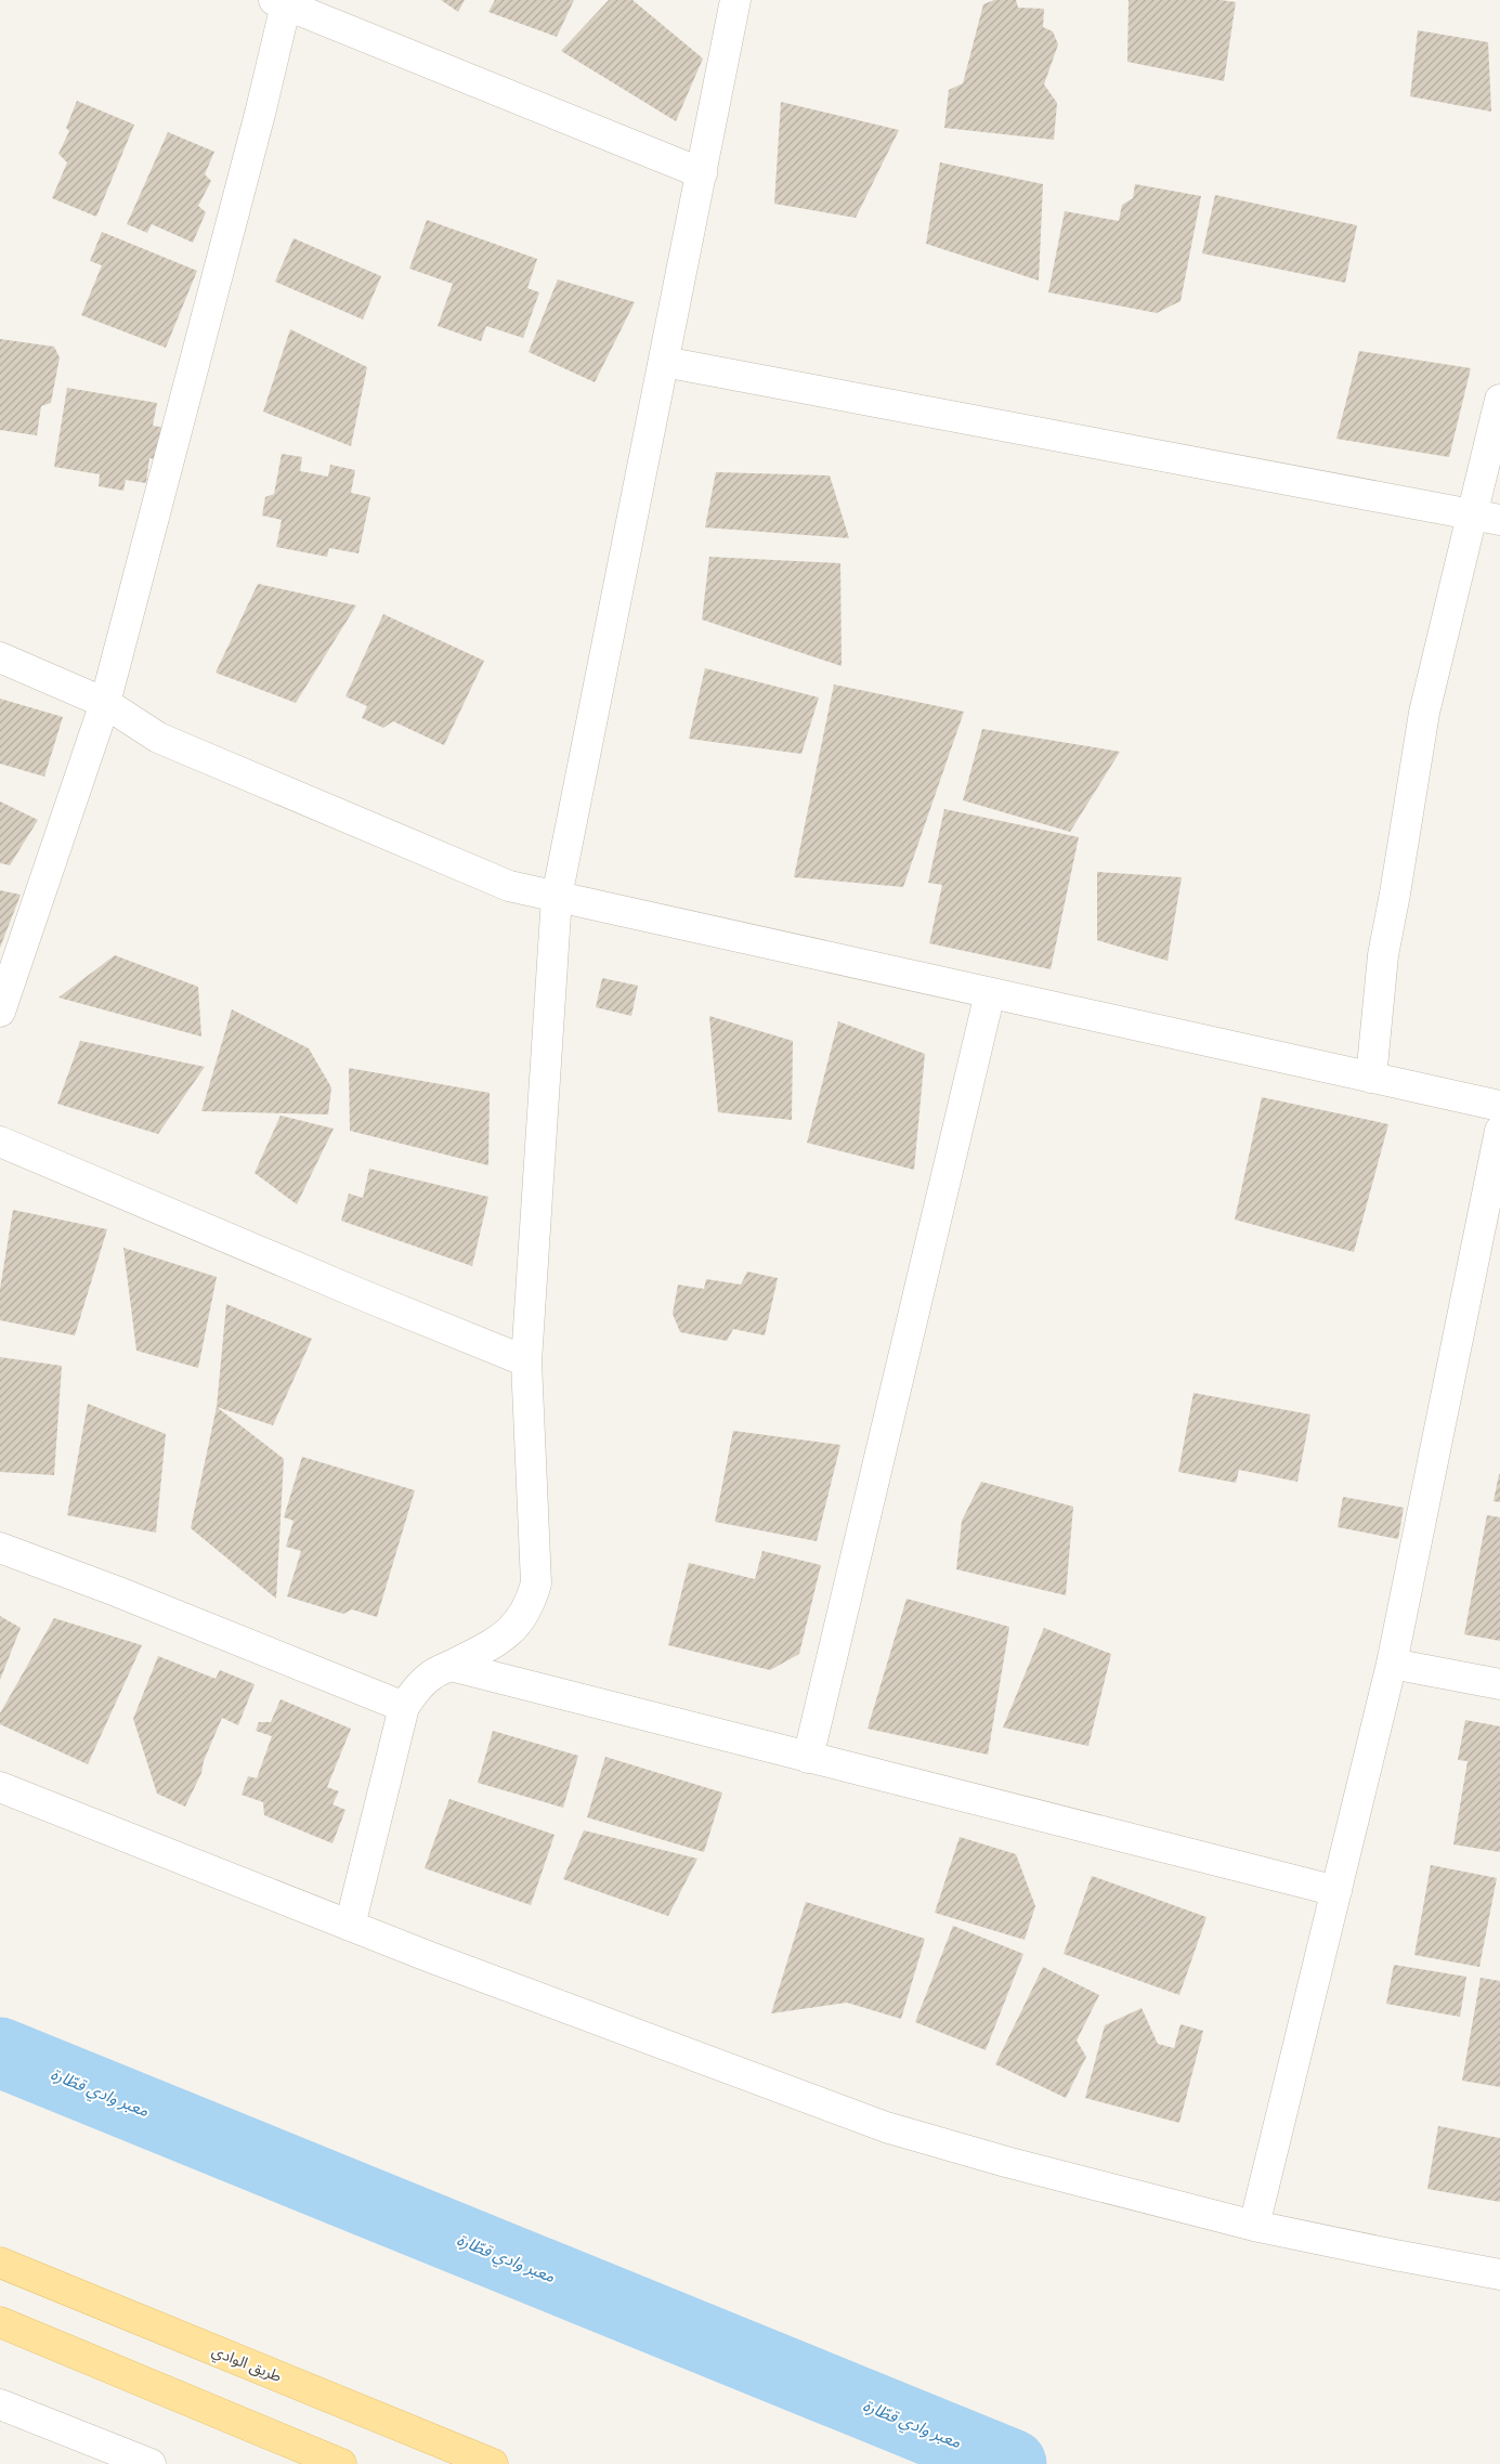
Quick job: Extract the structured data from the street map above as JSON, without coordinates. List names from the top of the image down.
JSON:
{
  "streets": {
    "main road": ["طريق الوادي"]
  },
  "water": ["معبر وادي قطّارة"]
}
